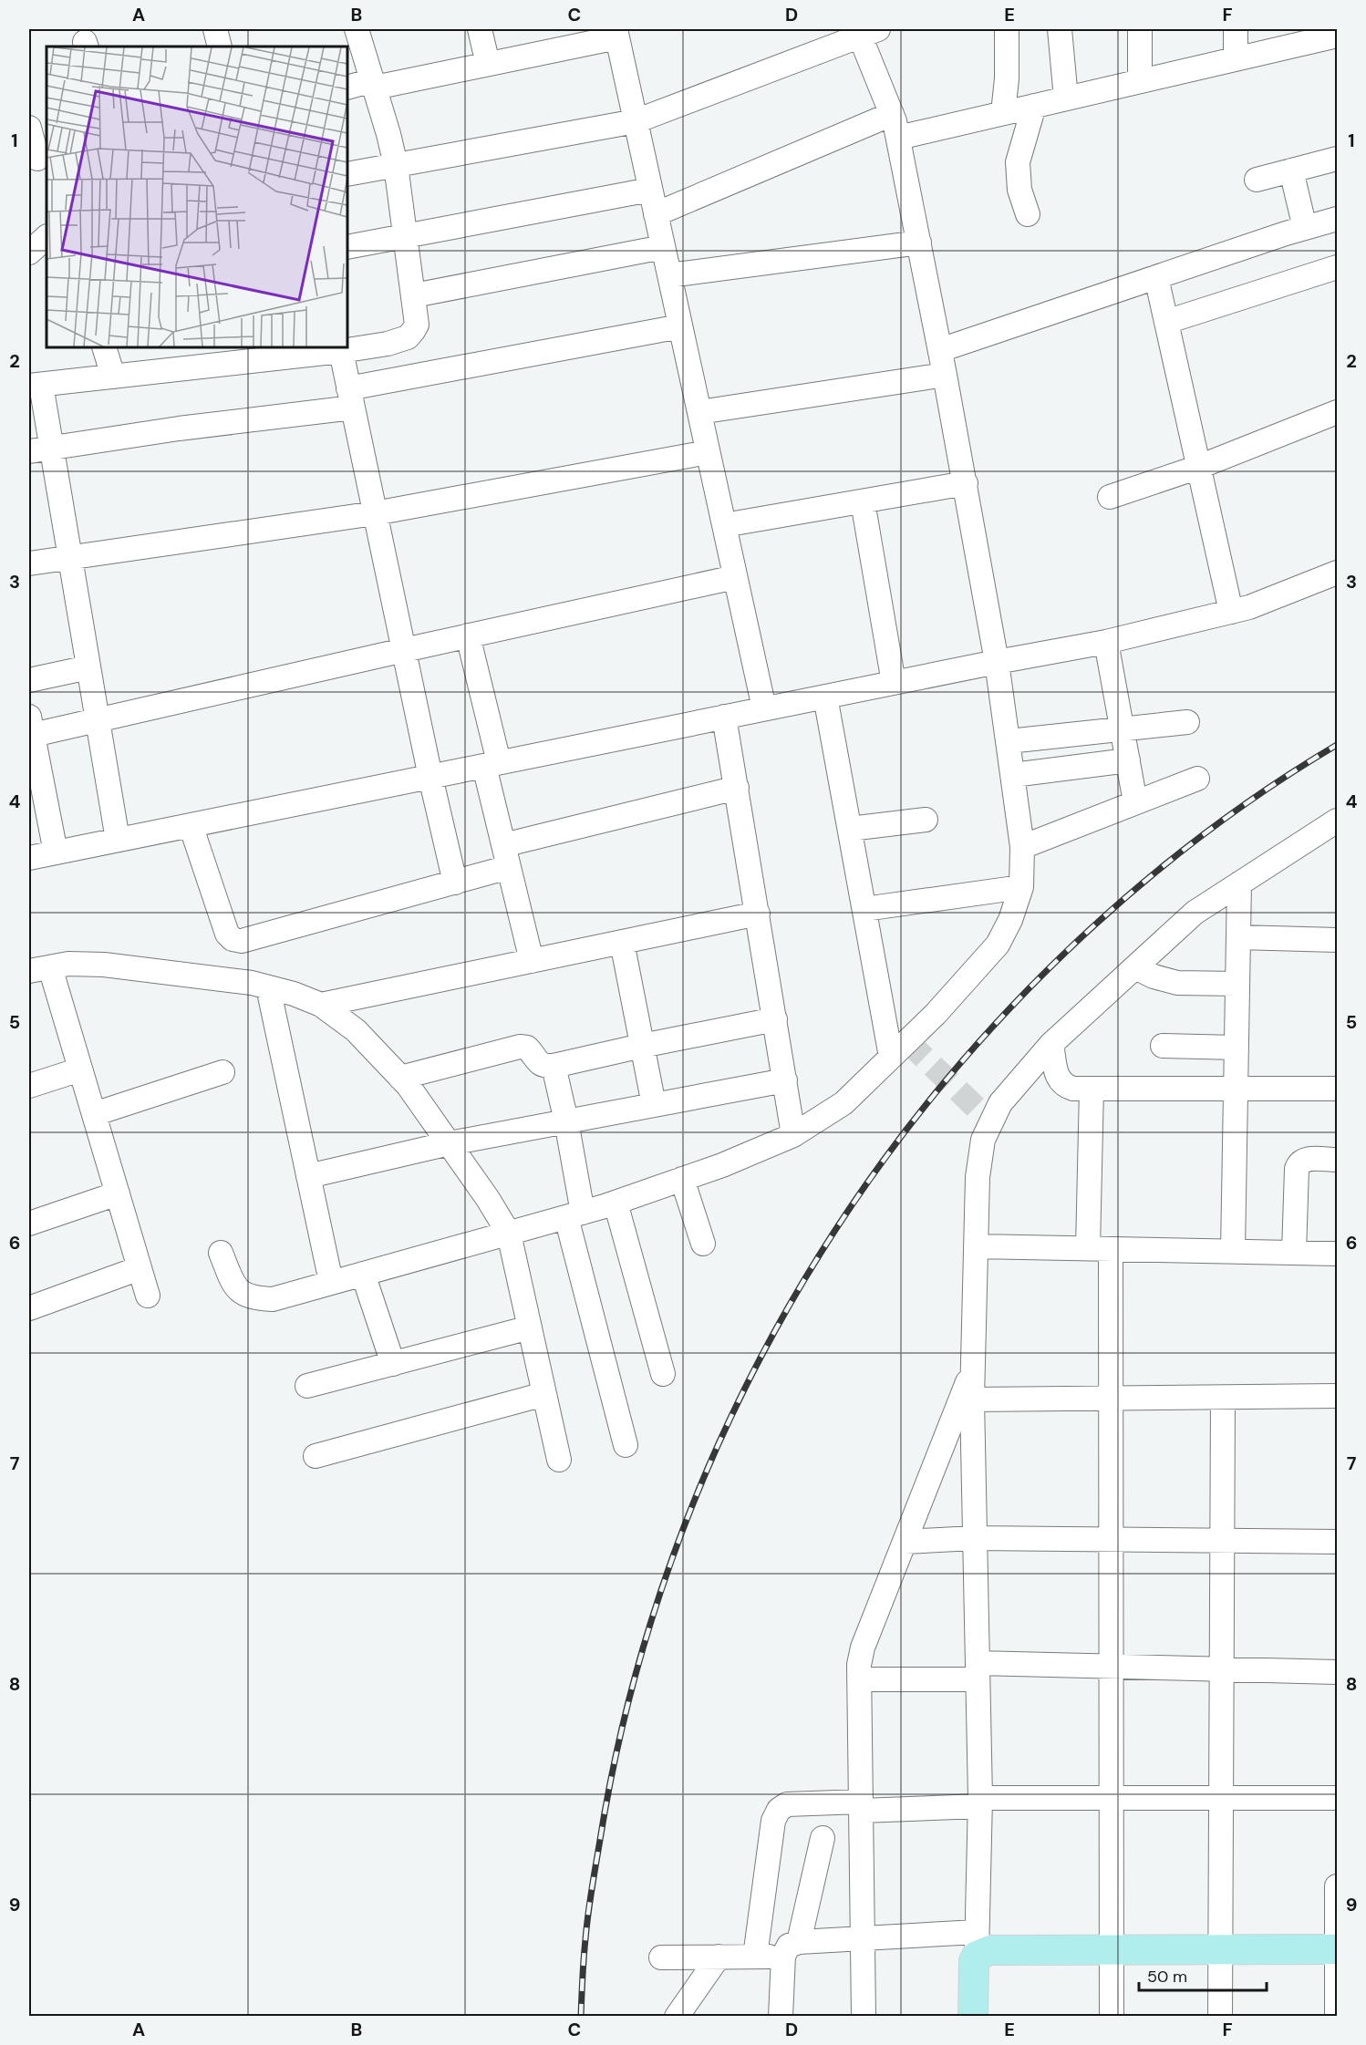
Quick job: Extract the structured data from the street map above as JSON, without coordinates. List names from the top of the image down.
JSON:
{
  "scale_bar": "50 m",
  "grid": {
    "columns": [
      "A",
      "B",
      "C",
      "D",
      "E",
      "F"
    ],
    "rows": [
      "1",
      "2",
      "3",
      "4",
      "5",
      "6",
      "7",
      "8",
      "9"
    ]
  }
}
